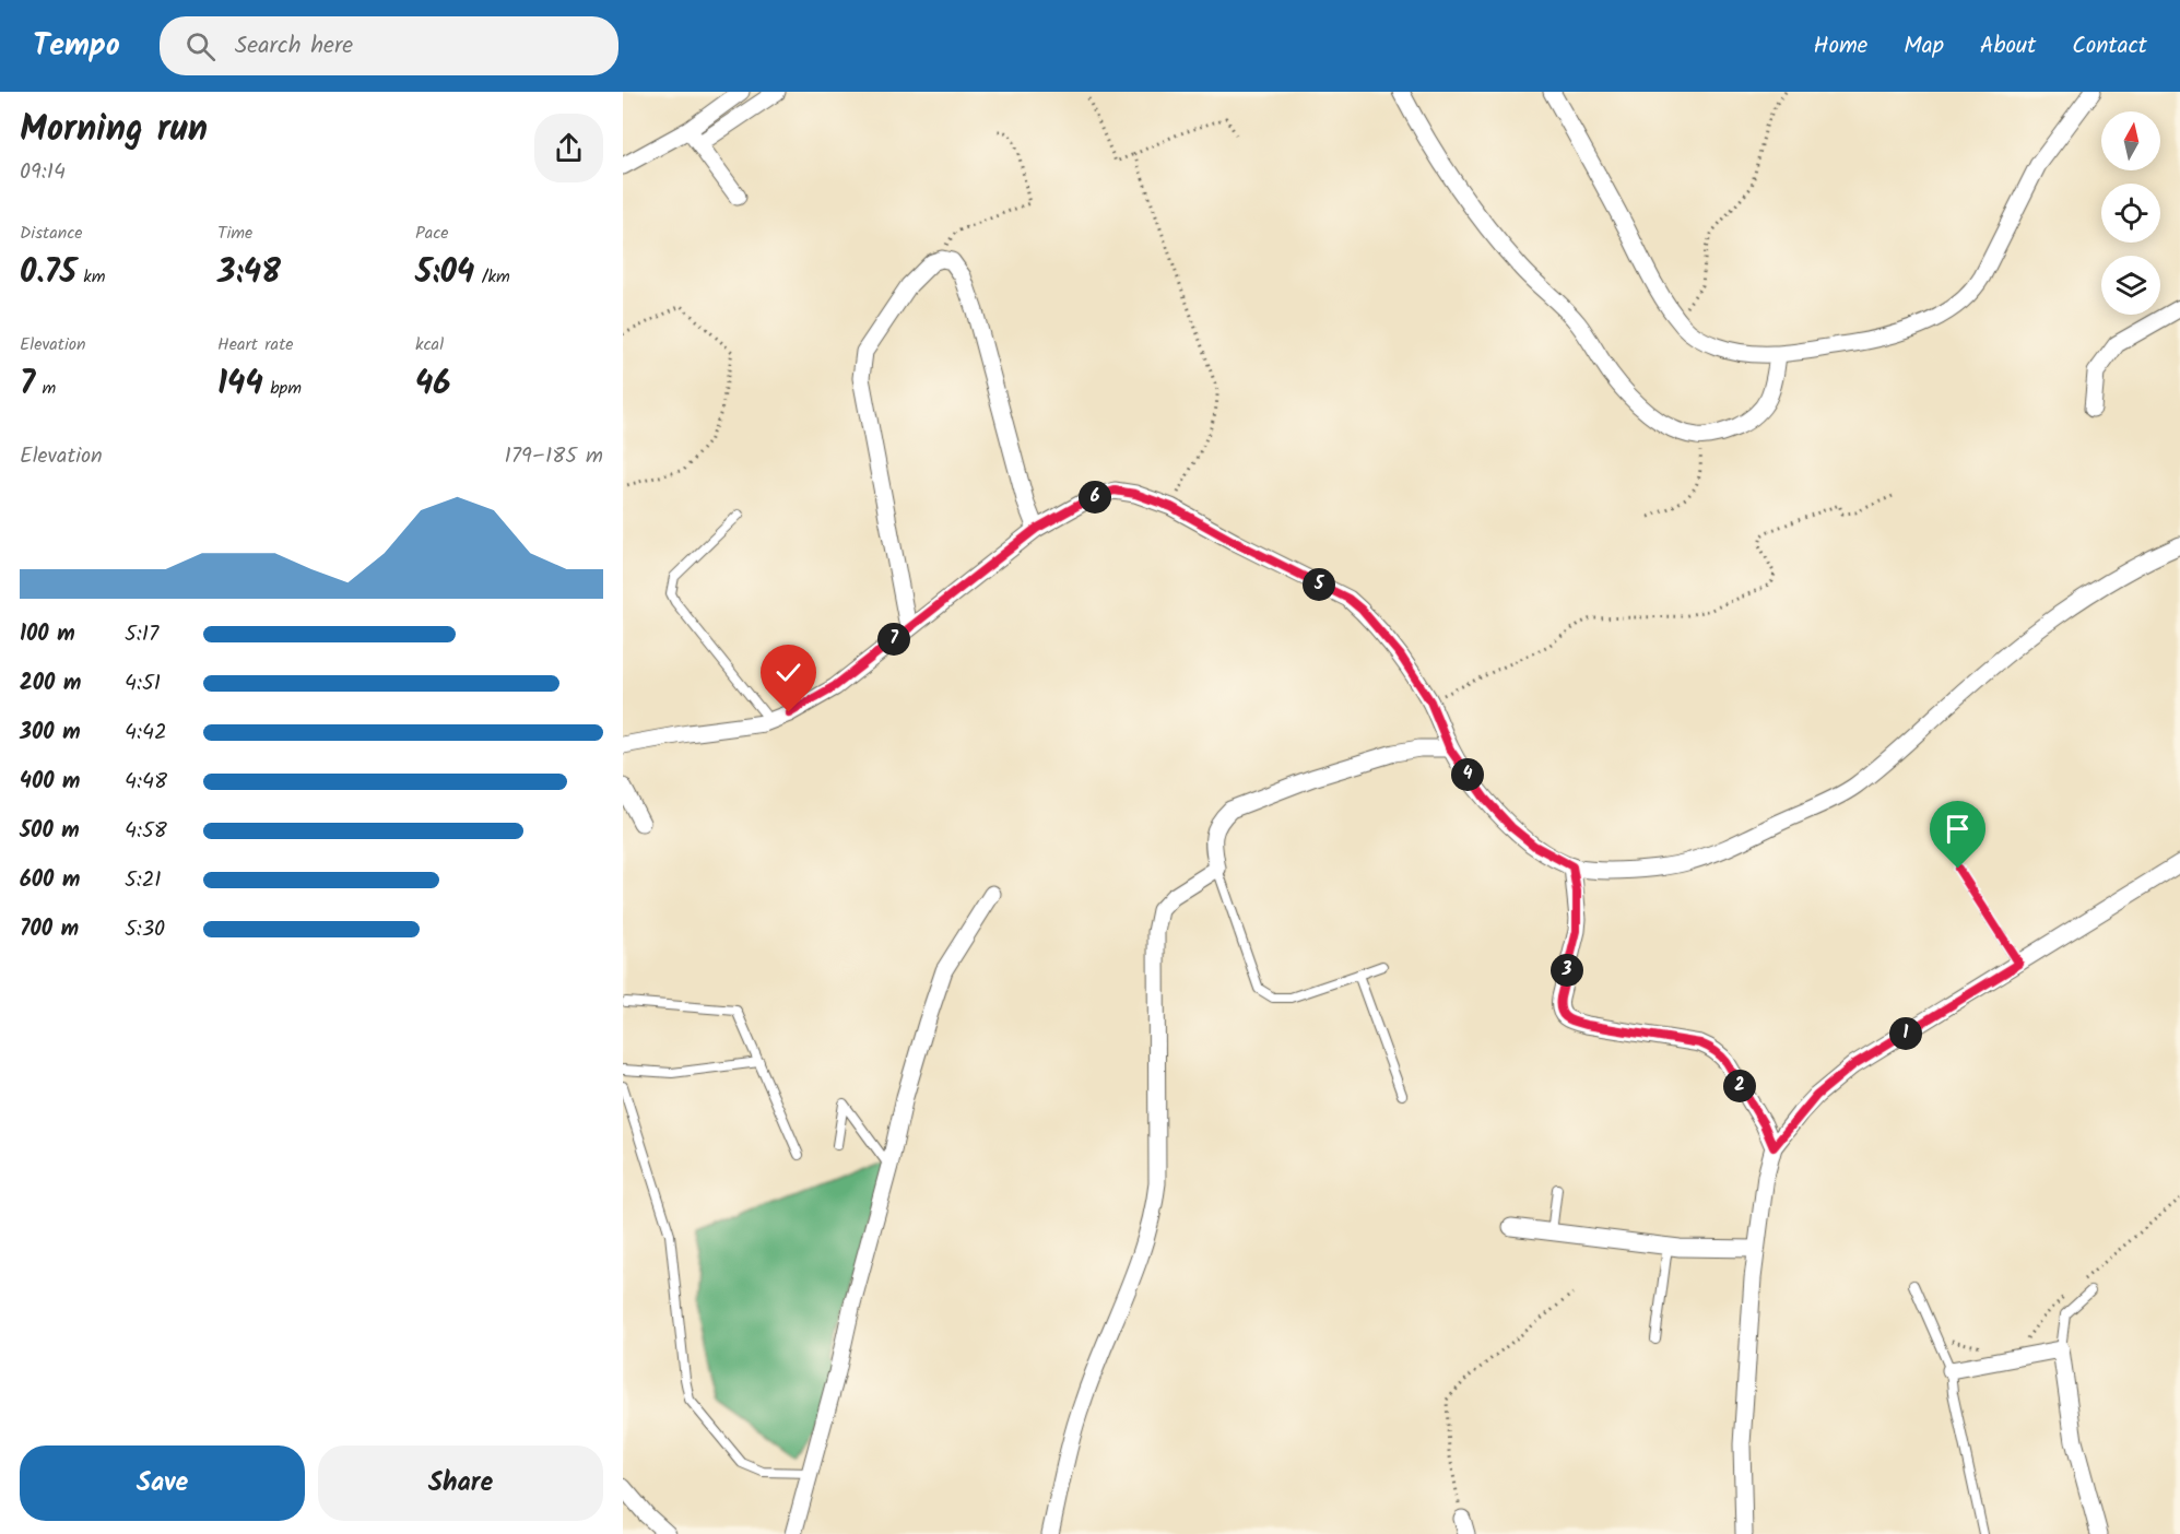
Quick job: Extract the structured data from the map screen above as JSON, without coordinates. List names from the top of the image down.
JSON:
{
  "north": "top",
  "page": {
    "header": "Tempo",
    "search": "Search here",
    "nav": [
      "Home",
      "Map",
      "About",
      "Contact"
    ],
    "heading": ["Morning run", "09:14"],
    "stats": [
      ["Distance", "0.75 km"],
      ["Time", "3:48"],
      ["Pace", "5:04 /km"],
      ["Elevation", "7 m"],
      ["Heart rate", "144 bpm"],
      ["kcal", "46"]
    ],
    "chart": ["Elevation", "179–185 m"],
    "pins": [
      "6",
      "5",
      "7",
      "4",
      "3",
      "1",
      "2"
    ],
    "list": [
      {
        "name": "100 m",
        "note": "5:17"
      },
      {
        "name": "200 m",
        "note": "4:51"
      },
      {
        "name": "300 m",
        "note": "4:42"
      },
      {
        "name": "400 m",
        "note": "4:48"
      },
      {
        "name": "500 m",
        "note": "4:58"
      },
      {
        "name": "600 m",
        "note": "5:21"
      },
      {
        "name": "700 m",
        "note": "5:30"
      }
    ],
    "buttons": ["Save", "Share"]
  }
}
